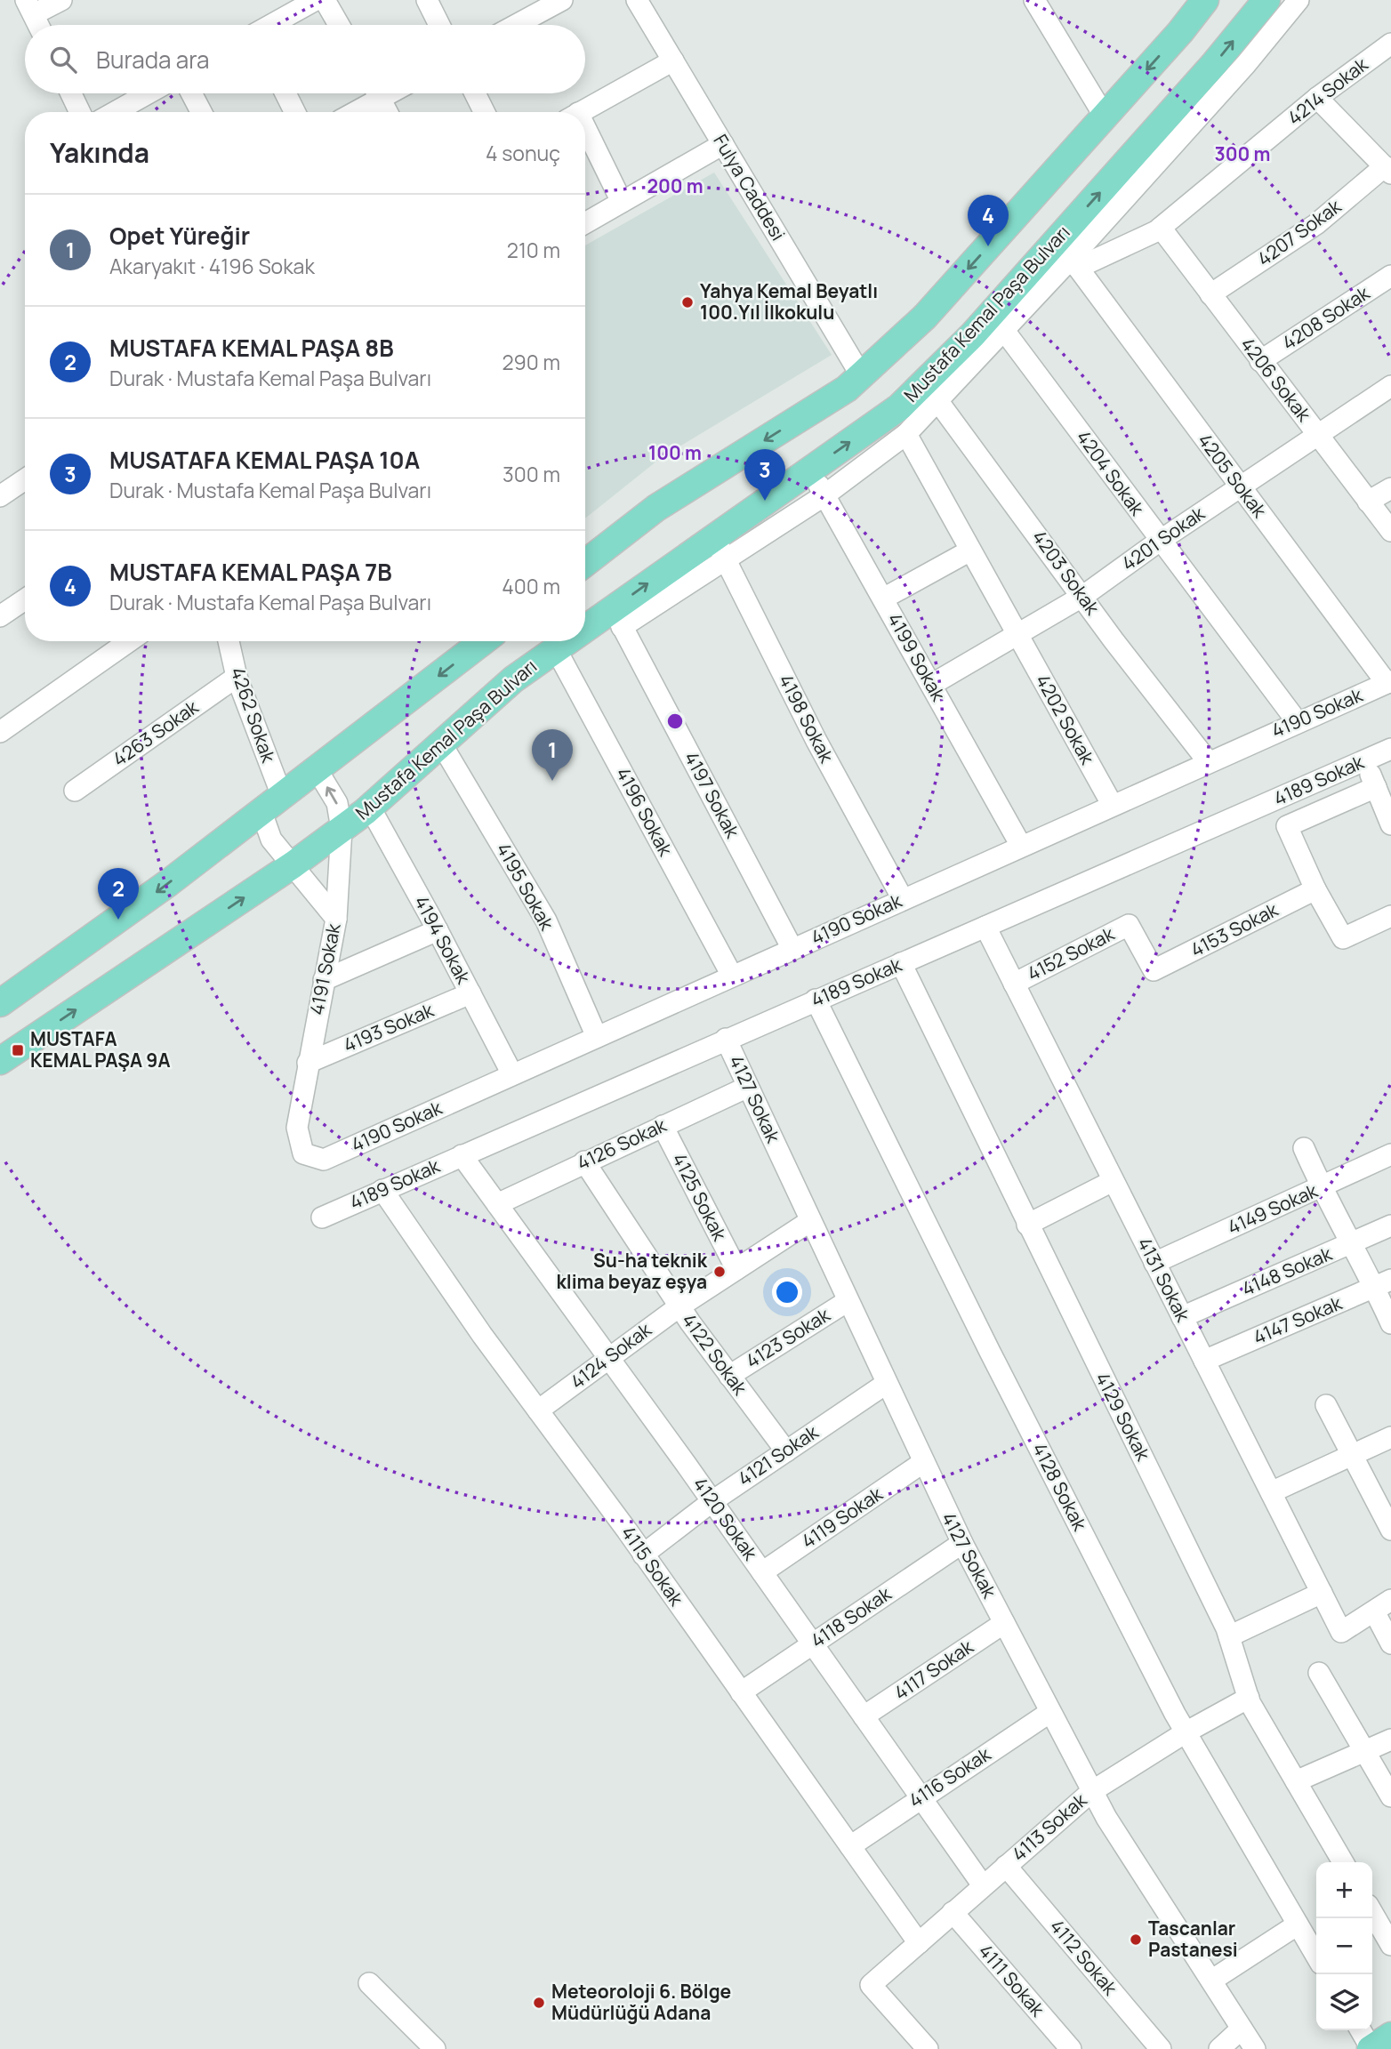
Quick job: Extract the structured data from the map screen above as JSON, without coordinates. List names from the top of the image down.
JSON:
{
  "streets": {
    "main road": ["Mustafa Kemal Paşa Bulvarı"],
    "street": [
      "4214 Sokak",
      "Fulya Caddesi",
      "4207 Sokak",
      "4208 Sokak",
      "4206 Sokak",
      "4204 Sokak",
      "4205 Sokak",
      "4201 Sokak",
      "4203 Sokak",
      "4199 Sokak",
      "4190 Sokak",
      "4262 Sokak",
      "4198 Sokak",
      "4202 Sokak",
      "4263 Sokak",
      "4189 Sokak",
      "4197 Sokak",
      "4196 Sokak",
      "4195 Sokak",
      "4153 Sokak",
      "4194 Sokak",
      "4152 Sokak",
      "4191 Sokak",
      "4193 Sokak",
      "4127 Sokak",
      "4126 Sokak",
      "4125 Sokak",
      "4149 Sokak",
      "4148 Sokak",
      "4131 Sokak",
      "4147 Sokak",
      "4123 Sokak",
      "4122 Sokak",
      "4124 Sokak",
      "4129 Sokak",
      "4121 Sokak",
      "4128 Sokak",
      "4119 Sokak",
      "4120 Sokak",
      "4115 Sokak",
      "4118 Sokak",
      "4117 Sokak",
      "4116 Sokak",
      "4113 Sokak",
      "4112 Sokak",
      "4111 Sokak"
    ]
  },
  "crossings": [
    ["4214 Sokak", "Mustafa Kemal Paşa Bulvarı"],
    ["4214 Sokak", "4206 Sokak"],
    ["4214 Sokak", "4205 Sokak"],
    ["4207 Sokak", "4206 Sokak"],
    ["Mustafa Kemal Paşa Bulvarı", "4204 Sokak"],
    ["Mustafa Kemal Paşa Bulvarı", "4205 Sokak"],
    ["Mustafa Kemal Paşa Bulvarı", "4203 Sokak"],
    ["Mustafa Kemal Paşa Bulvarı", "4199 Sokak"],
    ["Mustafa Kemal Paşa Bulvarı", "4262 Sokak"],
    ["Mustafa Kemal Paşa Bulvarı", "4198 Sokak"],
    ["Mustafa Kemal Paşa Bulvarı", "4197 Sokak"],
    ["Mustafa Kemal Paşa Bulvarı", "4196 Sokak"],
    ["Mustafa Kemal Paşa Bulvarı", "4195 Sokak"],
    ["Mustafa Kemal Paşa Bulvarı", "4194 Sokak"],
    ["Mustafa Kemal Paşa Bulvarı", "4191 Sokak"],
    ["4208 Sokak", "4206 Sokak"],
    ["4206 Sokak", "4201 Sokak"],
    ["4204 Sokak", "4201 Sokak"],
    ["4204 Sokak", "4190 Sokak"],
    ["4205 Sokak", "4201 Sokak"],
    ["4205 Sokak", "4190 Sokak"],
    ["4201 Sokak", "4203 Sokak"],
    ["4201 Sokak", "4199 Sokak"],
    ["4201 Sokak", "4202 Sokak"],
    ["4203 Sokak", "4190 Sokak"],
    ["4199 Sokak", "4190 Sokak"],
    ["4190 Sokak", "4198 Sokak"],
    ["4190 Sokak", "4202 Sokak"],
    ["4190 Sokak", "4197 Sokak"],
    ["4190 Sokak", "4196 Sokak"],
    ["4190 Sokak", "4195 Sokak"],
    ["4190 Sokak", "4194 Sokak"],
    ["4190 Sokak", "4191 Sokak"],
    ["4262 Sokak", "4263 Sokak"],
    ["4262 Sokak", "4191 Sokak"],
    ["4189 Sokak", "4127 Sokak"],
    ["4189 Sokak", "4131 Sokak"],
    ["4189 Sokak", "4129 Sokak"],
    ["4189 Sokak", "4128 Sokak"],
    ["4189 Sokak", "4120 Sokak"],
    ["4189 Sokak", "4115 Sokak"],
    ["4153 Sokak", "4152 Sokak"],
    ["4194 Sokak", "4193 Sokak"],
    ["4152 Sokak", "4131 Sokak"],
    ["4191 Sokak", "4193 Sokak"],
    ["4127 Sokak", "4126 Sokak"],
    ["4127 Sokak", "4123 Sokak"],
    ["4127 Sokak", "4124 Sokak"],
    ["4127 Sokak", "4121 Sokak"],
    ["4127 Sokak", "4119 Sokak"],
    ["4127 Sokak", "4118 Sokak"],
    ["4127 Sokak", "4117 Sokak"],
    ["4127 Sokak", "4116 Sokak"],
    ["4127 Sokak", "4113 Sokak"],
    ["4126 Sokak", "4125 Sokak"],
    ["4126 Sokak", "4122 Sokak"],
    ["4126 Sokak", "4120 Sokak"],
    ["4125 Sokak", "4124 Sokak"],
    ["4149 Sokak", "4131 Sokak"],
    ["4148 Sokak", "4131 Sokak"],
    ["4131 Sokak", "4147 Sokak"],
    ["4123 Sokak", "4122 Sokak"],
    ["4122 Sokak", "4124 Sokak"],
    ["4122 Sokak", "4121 Sokak"],
    ["4124 Sokak", "4120 Sokak"],
    ["4124 Sokak", "4115 Sokak"],
    ["4129 Sokak", "4113 Sokak"],
    ["4121 Sokak", "4120 Sokak"],
    ["4121 Sokak", "4115 Sokak"],
    ["4128 Sokak", "4113 Sokak"],
    ["4119 Sokak", "4120 Sokak"],
    ["4120 Sokak", "4118 Sokak"],
    ["4120 Sokak", "4117 Sokak"],
    ["4120 Sokak", "4116 Sokak"],
    ["4120 Sokak", "4113 Sokak"],
    ["4115 Sokak", "4118 Sokak"],
    ["4115 Sokak", "4116 Sokak"],
    ["4115 Sokak", "4113 Sokak"],
    ["4113 Sokak", "4112 Sokak"],
    ["4113 Sokak", "4111 Sokak"]
  ],
  "places": {
    "other": [
      "Yahya Kemal Beyatlı 100.Yıl İlkokulu",
      "Su-ha teknik klima beyaz eşya",
      "Tascanlar Pastanesi",
      "Meteoroloji 6. Bölge Müdürlüğü Adana"
    ],
    "transit": ["MUSTAFA KEMAL PAŞA 9A"]
  },
  "page": {
    "search": "Burada ara",
    "heading": ["Yakında", "4 sonuç"],
    "list": [
      {
        "mark": "1",
        "name": "Opet Yüreğir",
        "note": "Akaryakıt · 4196 Sokak",
        "value": "210 m"
      },
      {
        "mark": "2",
        "name": "MUSTAFA KEMAL PAŞA 8B",
        "note": "Durak · Mustafa Kemal Paşa Bulvarı",
        "value": "290 m"
      },
      {
        "mark": "3",
        "name": "MUSATAFA KEMAL PAŞA 10A",
        "note": "Durak · Mustafa Kemal Paşa Bulvarı",
        "value": "300 m"
      },
      {
        "mark": "4",
        "name": "MUSTAFA KEMAL PAŞA 7B",
        "note": "Durak · Mustafa Kemal Paşa Bulvarı",
        "value": "400 m"
      }
    ],
    "pins": [
      "4",
      "3",
      "1",
      "2"
    ],
    "map_buttons": ["+", "−"]
  },
  "rings": ["300 m", "200 m", "100 m"]
}
